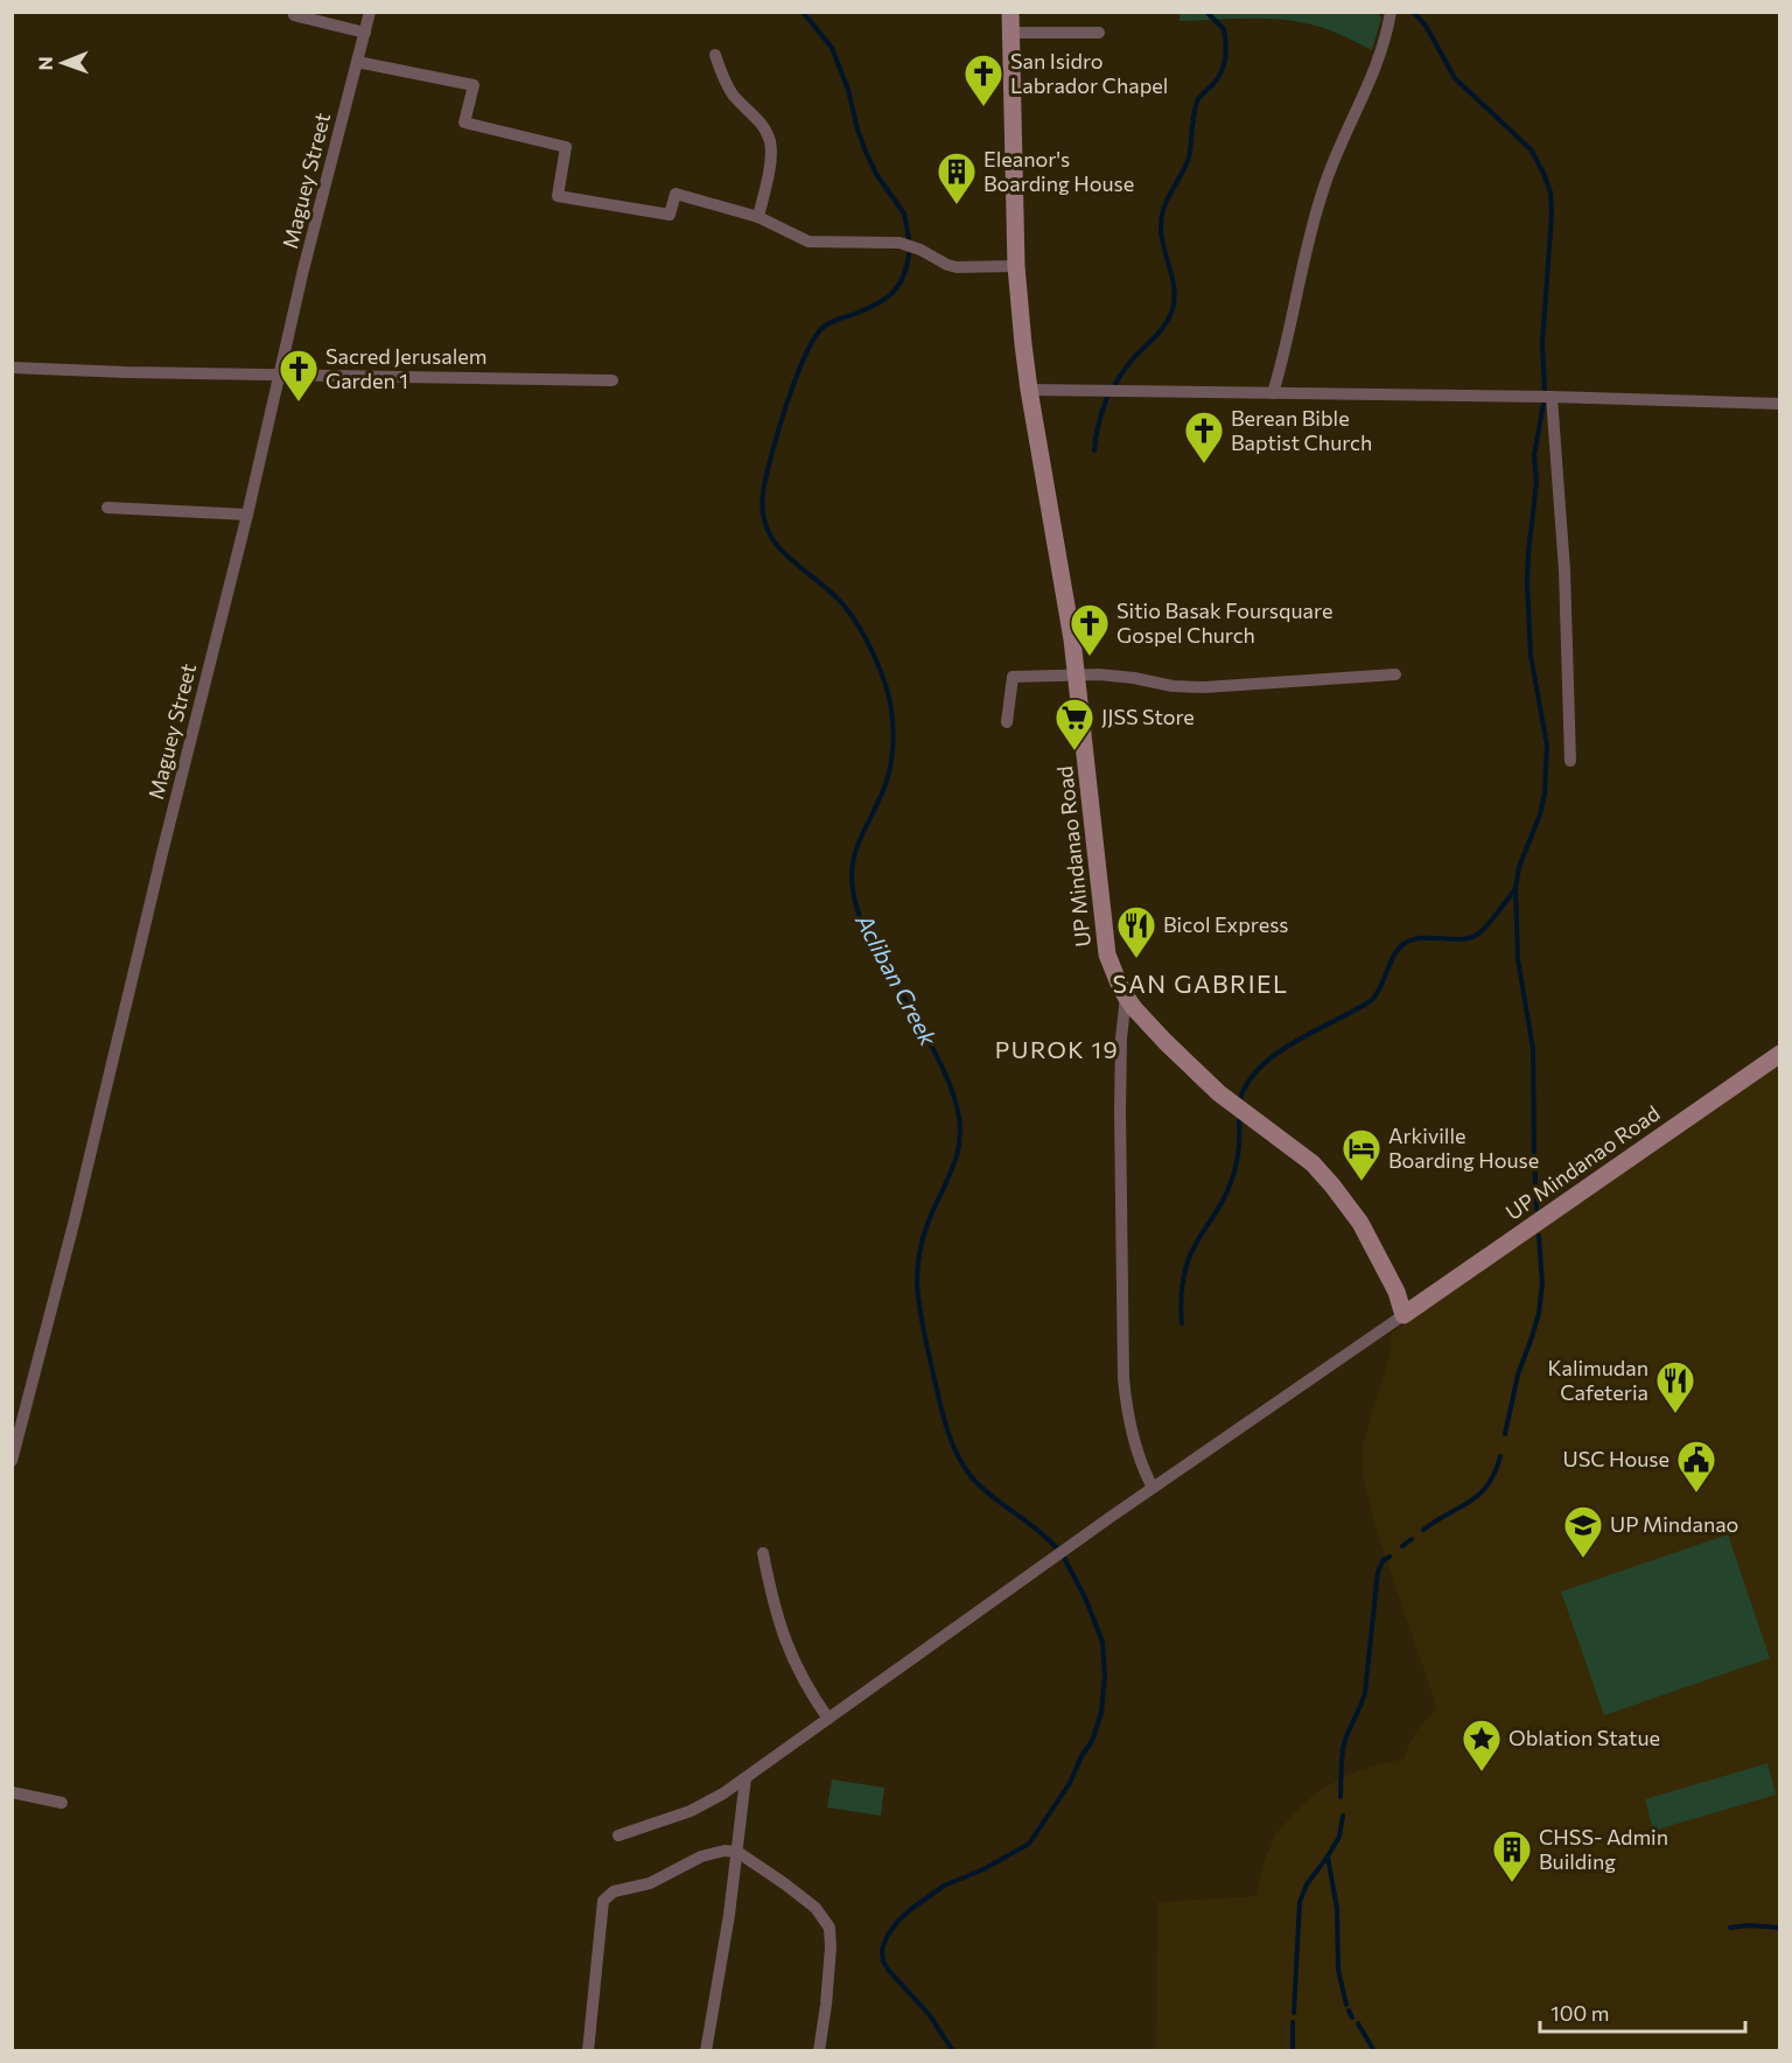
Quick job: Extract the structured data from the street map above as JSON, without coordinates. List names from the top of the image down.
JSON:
{
  "streets": {
    "street": ["Maguey Street", "UP Mindanao Road"]
  },
  "districts": ["SAN GABRIEL", "PUROK 19"],
  "water": ["Acliban Creek"],
  "places": {
    "church": [
      "San Isidro Labrador Chapel",
      "Sacred Jerusalem Garden 1",
      "Berean Bible Baptist Church",
      "Sitio Basak Foursquare Gospel Church"
    ],
    "building": ["Eleanor's Boarding House", "CHSS- Admin Building"],
    "supermarket": ["JJSS Store"],
    "restaurant": ["Bicol Express", "Kalimudan Cafeteria"],
    "hotel": ["Arkiville Boarding House"],
    "public building": ["USC House"],
    "school or university": ["UP Mindanao"],
    "place": ["Oblation Statue"]
  },
  "scale_bar": "100 m",
  "north": "left"
}
